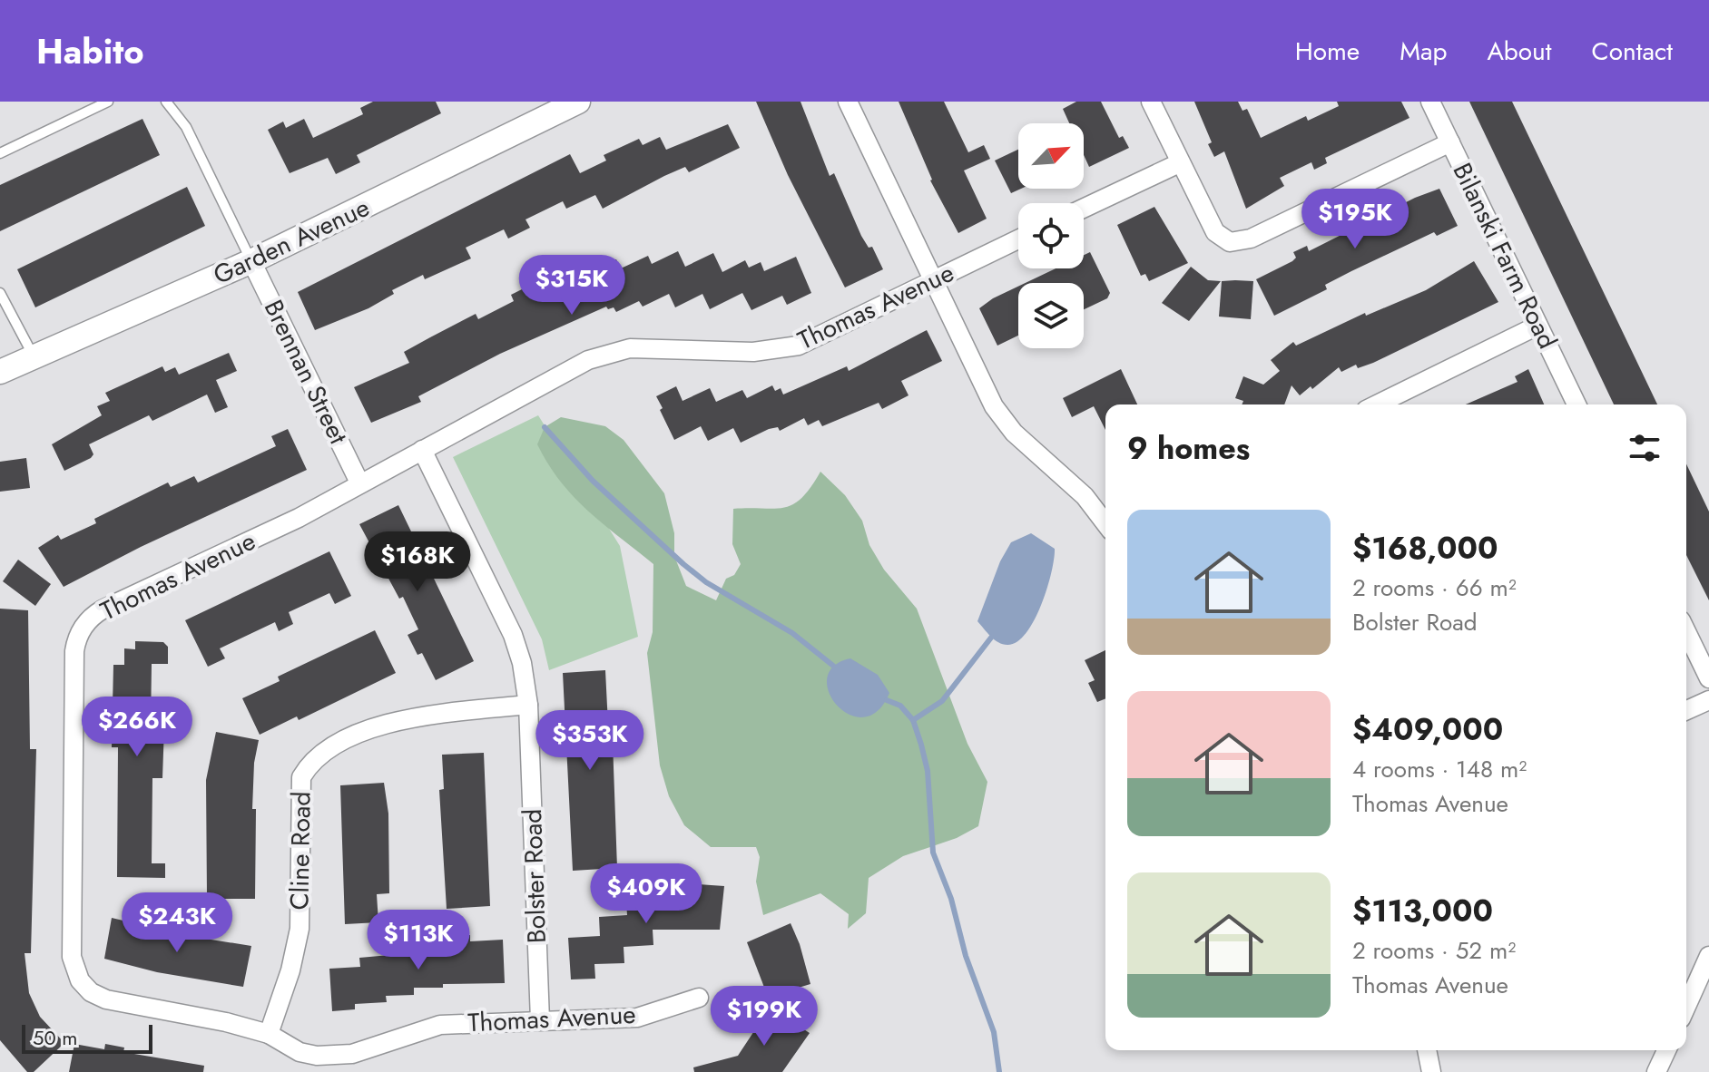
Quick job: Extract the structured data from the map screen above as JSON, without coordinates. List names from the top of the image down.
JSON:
{
  "streets": {
    "street": [
      "Garden Avenue",
      "Bilanski Farm Road",
      "Thomas Avenue",
      "Brennan Street",
      "Cline Road",
      "Bolster Road"
    ]
  },
  "crossings": [
    ["Garden Avenue", "Brennan Street"],
    ["Thomas Avenue", "Brennan Street"],
    ["Thomas Avenue", "Cline Road"],
    ["Thomas Avenue", "Bolster Road"],
    ["Cline Road", "Bolster Road"]
  ],
  "scale_bar": "50 m",
  "north": "top right",
  "page": {
    "header": "Habito",
    "nav": [
      "Home",
      "Map",
      "About",
      "Contact"
    ],
    "price": [
      "$195K",
      "$315K",
      "$168K",
      "$266K",
      "$353K",
      "$409K",
      "$243K",
      "$113K",
      "$199K"
    ],
    "heading": "9 homes",
    "list": [
      {
        "name": "$168,000",
        "note": "2 rooms · 66 m² · Bolster Road"
      },
      {
        "name": "$409,000",
        "note": "4 rooms · 148 m² · Thomas Avenue"
      },
      {
        "name": "$113,000",
        "note": "2 rooms · 52 m² · Thomas Avenue"
      }
    ],
    "scale": "50 m"
  }
}
